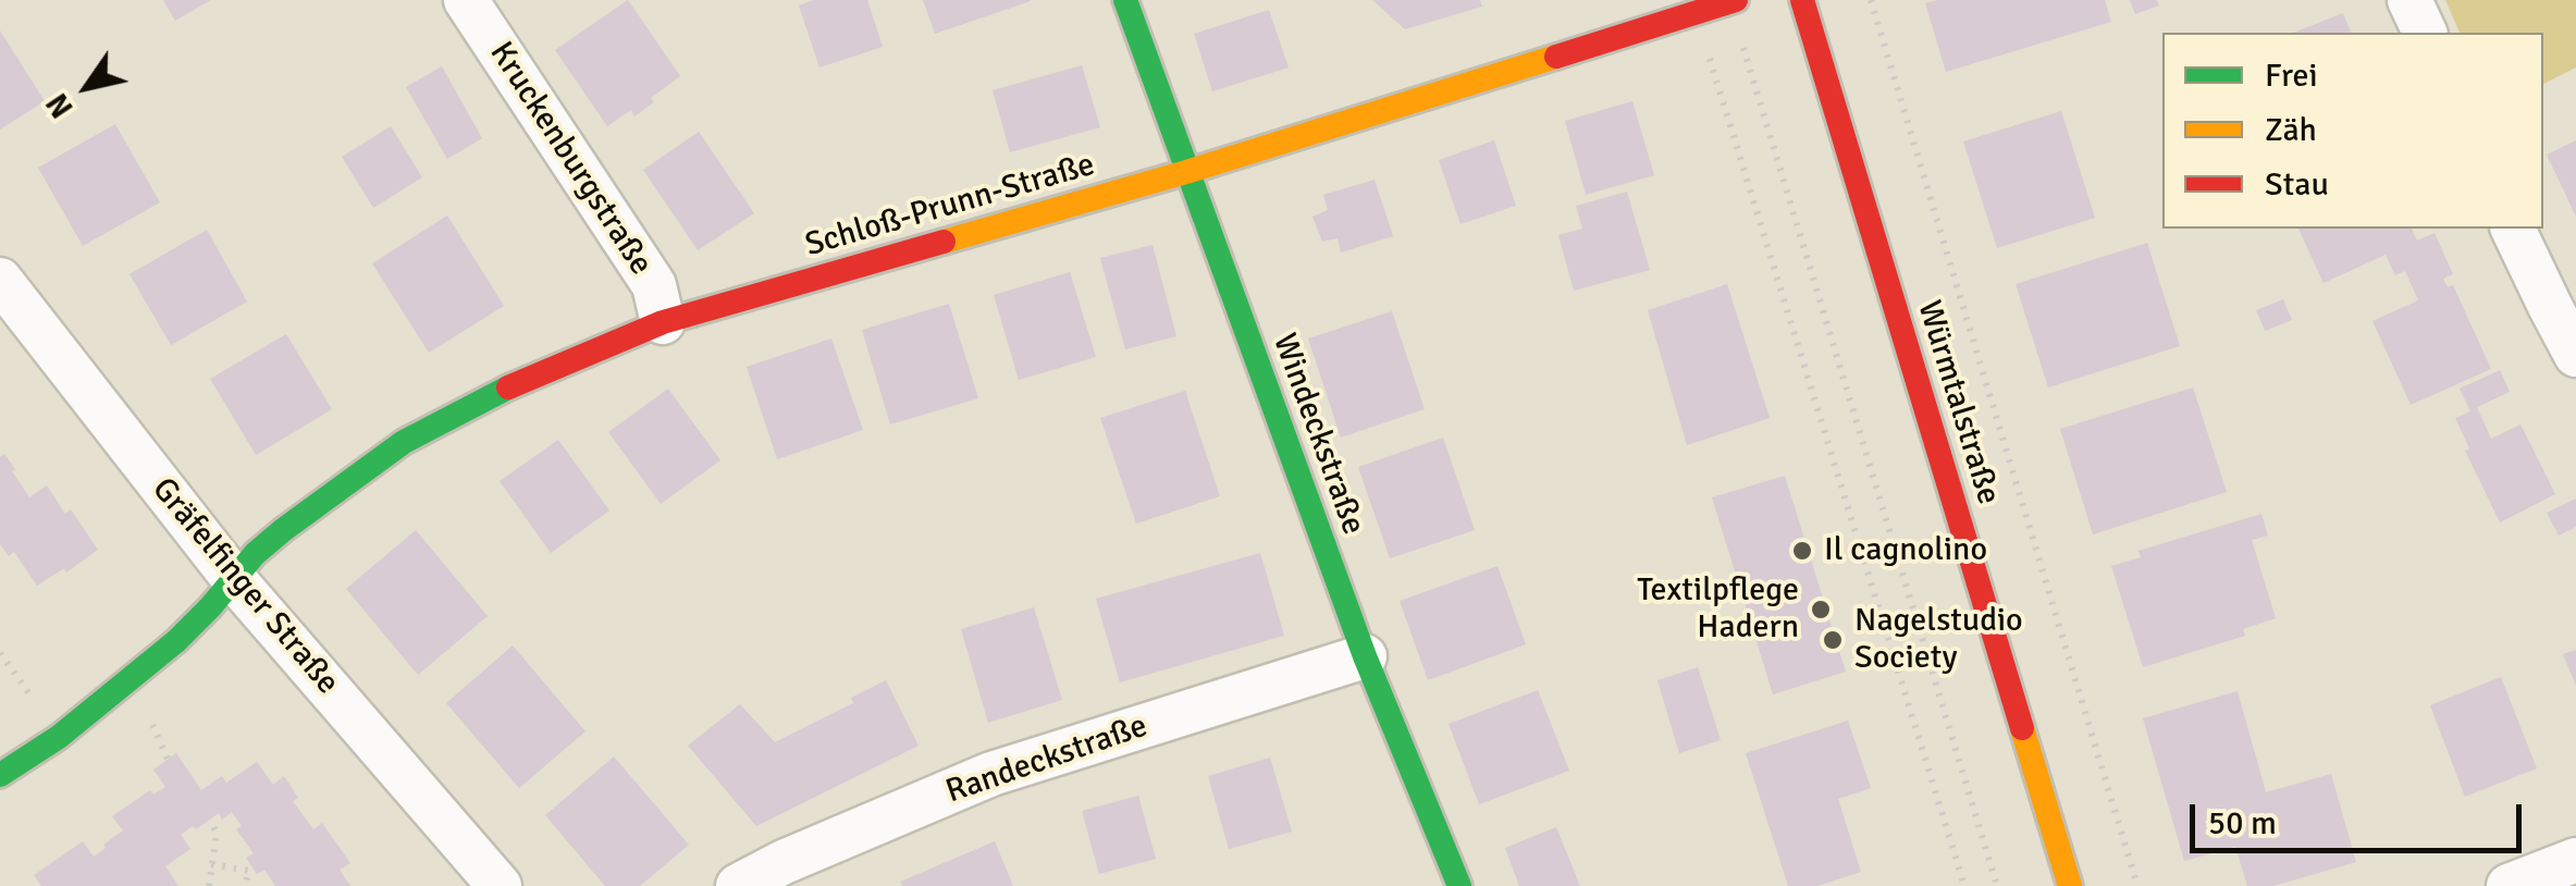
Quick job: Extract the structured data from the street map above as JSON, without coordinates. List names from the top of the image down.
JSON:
{
  "streets": {
    "street": [
      "Kruckenburgstraße",
      "Schloß-Prunn-Straße",
      "Würmtalstraße",
      "Windeckstraße",
      "Gräfelfinger Straße",
      "Randeckstraße"
    ]
  },
  "crossings": [
    ["Kruckenburgstraße", "Schloß-Prunn-Straße"],
    ["Schloß-Prunn-Straße", "Windeckstraße"],
    ["Schloß-Prunn-Straße", "Gräfelfinger Straße"],
    ["Windeckstraße", "Randeckstraße"]
  ],
  "places": ["Il cagnolino", "Textilpflege Hadern", "Nagelstudio Society"],
  "legend": ["Frei", "Zäh", "Stau"],
  "scale_bar": "50 m",
  "north": "bottom left"
}
